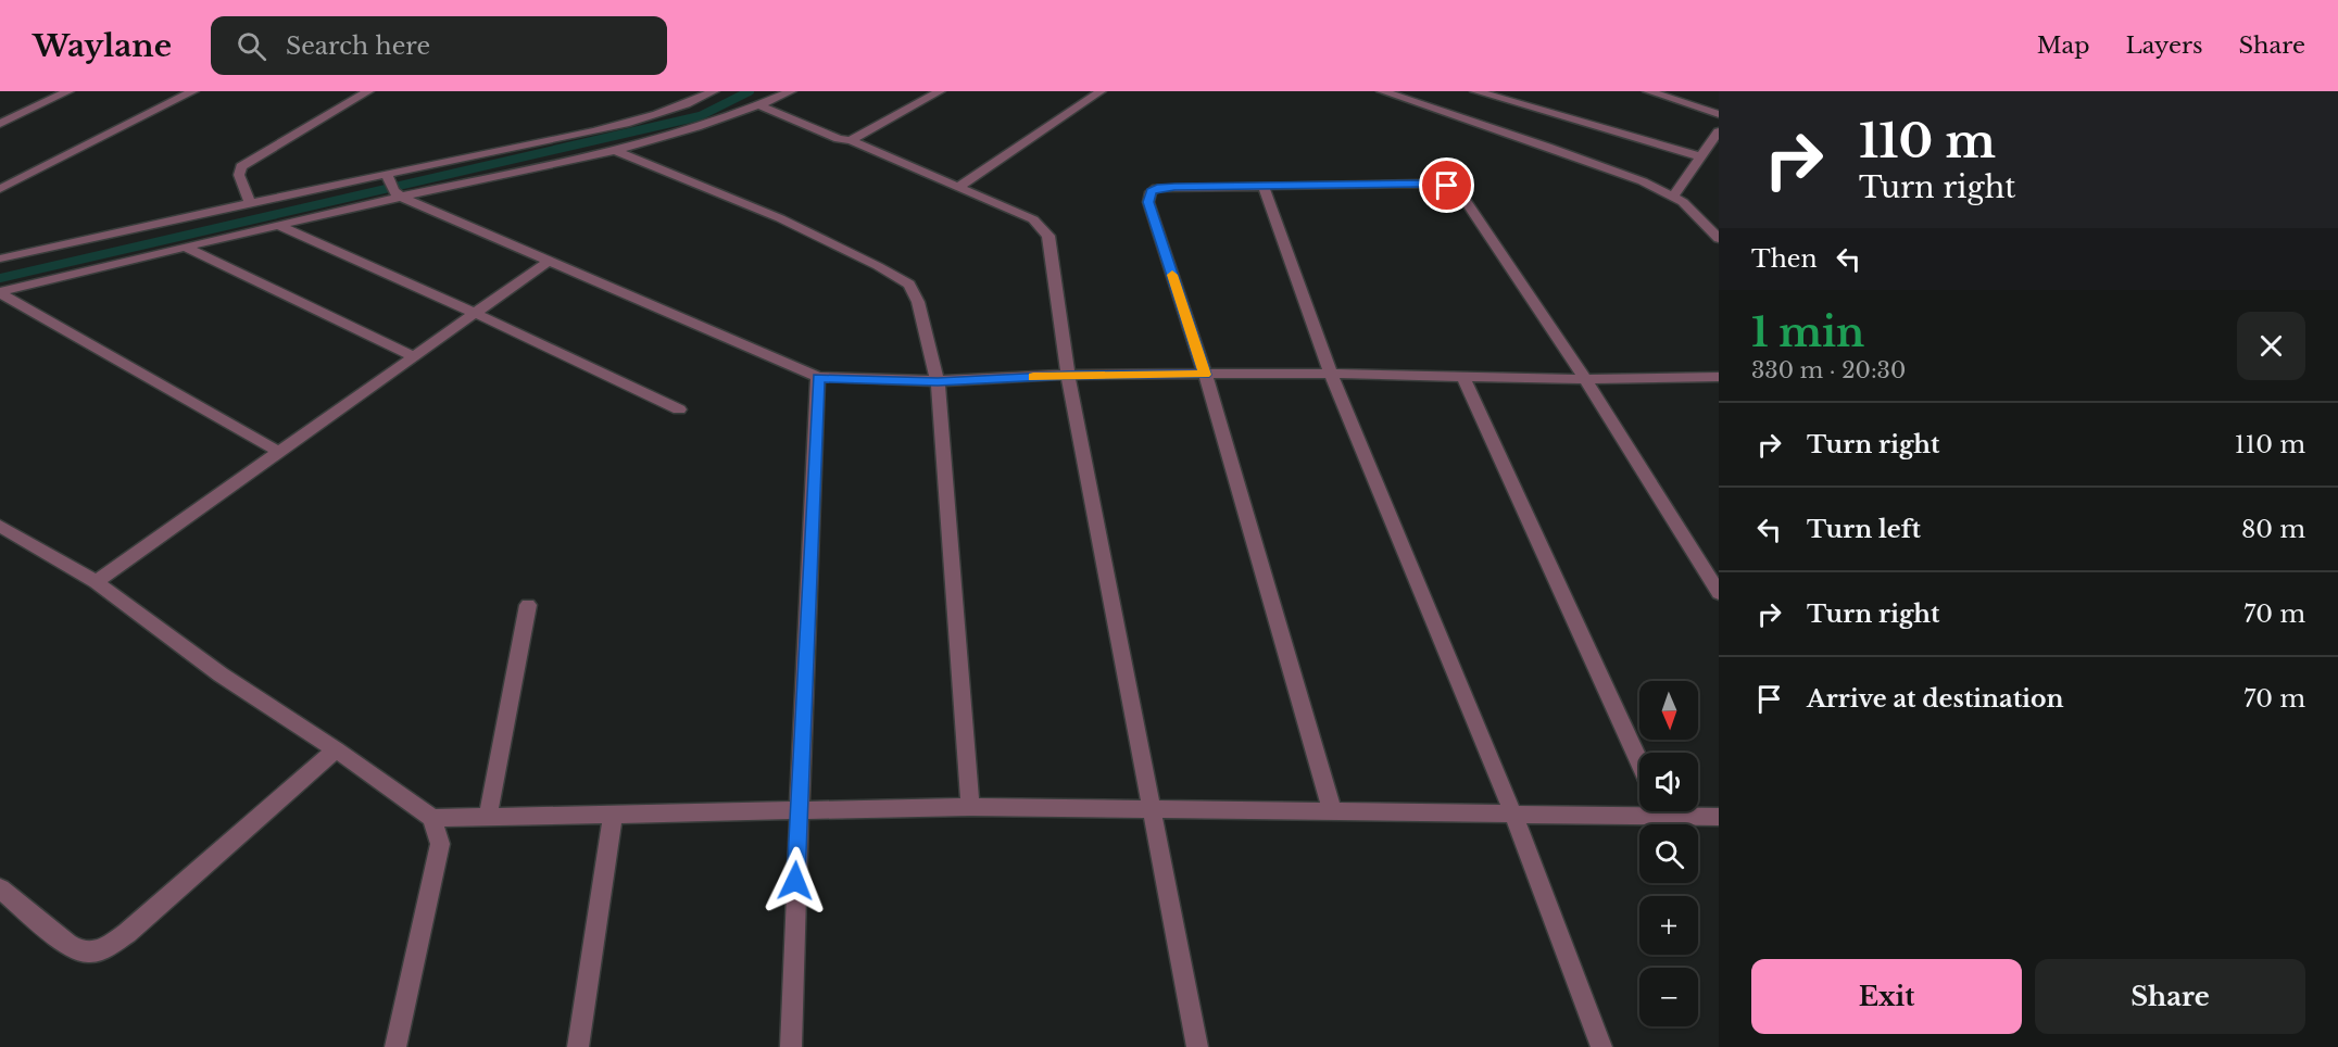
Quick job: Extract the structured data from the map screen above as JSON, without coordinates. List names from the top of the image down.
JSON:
{
  "north": "bottom",
  "page": {
    "header": "Waylane",
    "search": "Search here",
    "nav": ["Map", "Layers", "Share"],
    "turn": ["110 m", "Turn right"],
    "then": "Then",
    "heading": ["1 min", "330 m · 20:30"],
    "list": [
      {
        "name": "Turn right",
        "value": "110 m"
      },
      {
        "name": "Turn left",
        "value": "80 m"
      },
      {
        "name": "Turn right",
        "value": "70 m"
      },
      {
        "name": "Arrive at destination",
        "value": "70 m"
      }
    ],
    "map_buttons": ["+", "−"],
    "buttons": ["Exit", "Share"]
  }
}
